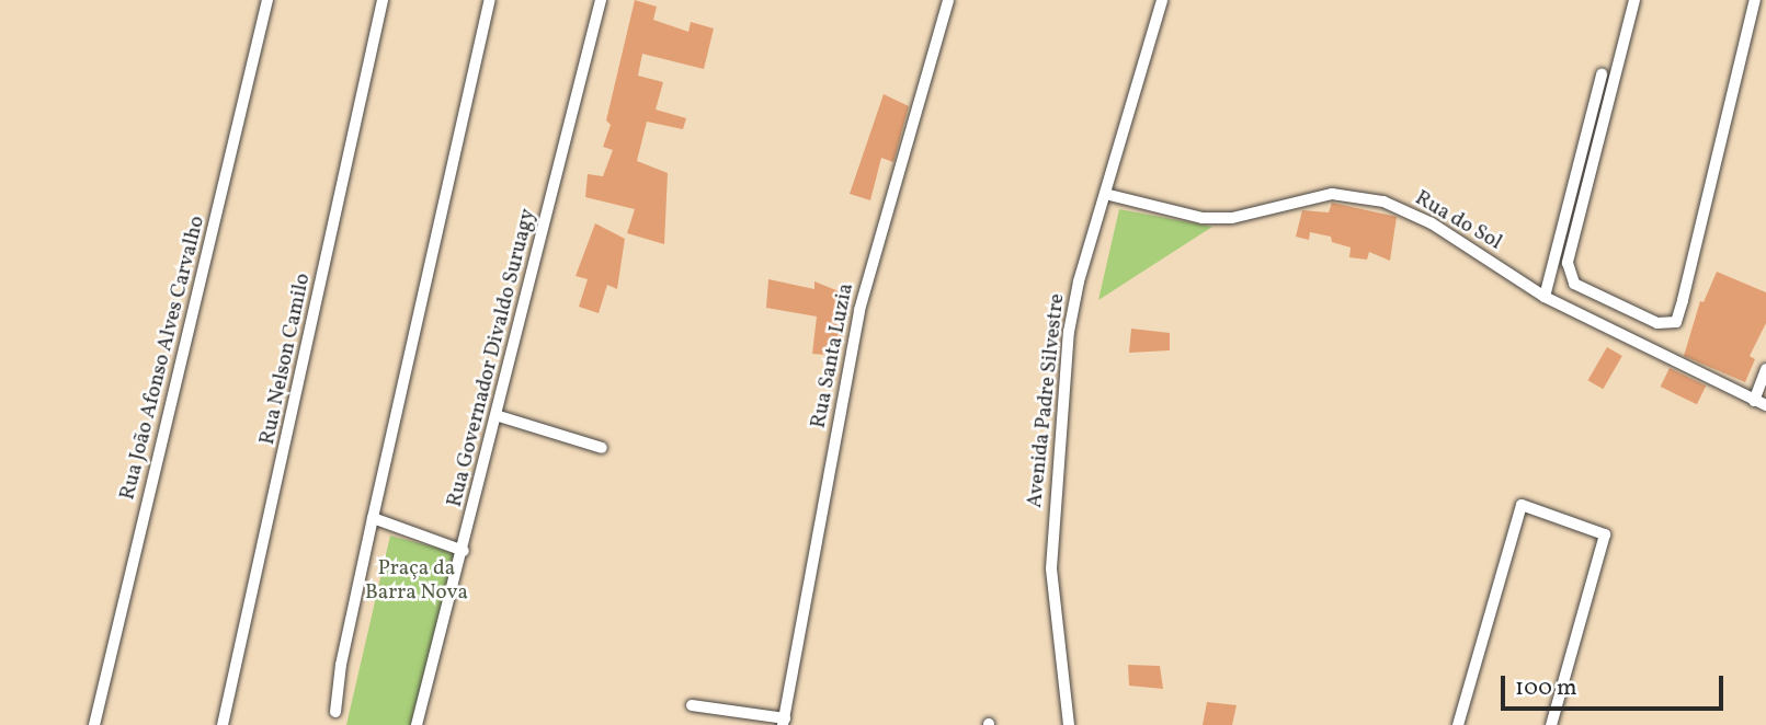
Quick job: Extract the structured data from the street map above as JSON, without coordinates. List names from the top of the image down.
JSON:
{
  "streets": {
    "street": [
      "Rua do Sol",
      "Rua Santa Luzia",
      "Rua João Afonso Alves Carvalho",
      "Rua Governador Divaldo Suruagy",
      "Rua Nelson Camilo",
      "Avenida Padre Silvestre"
    ]
  },
  "crossings": [
    ["Rua do Sol", "Avenida Padre Silvestre"]
  ],
  "parks": ["Praça da Barra Nova"],
  "scale_bar": "100 m"
}
